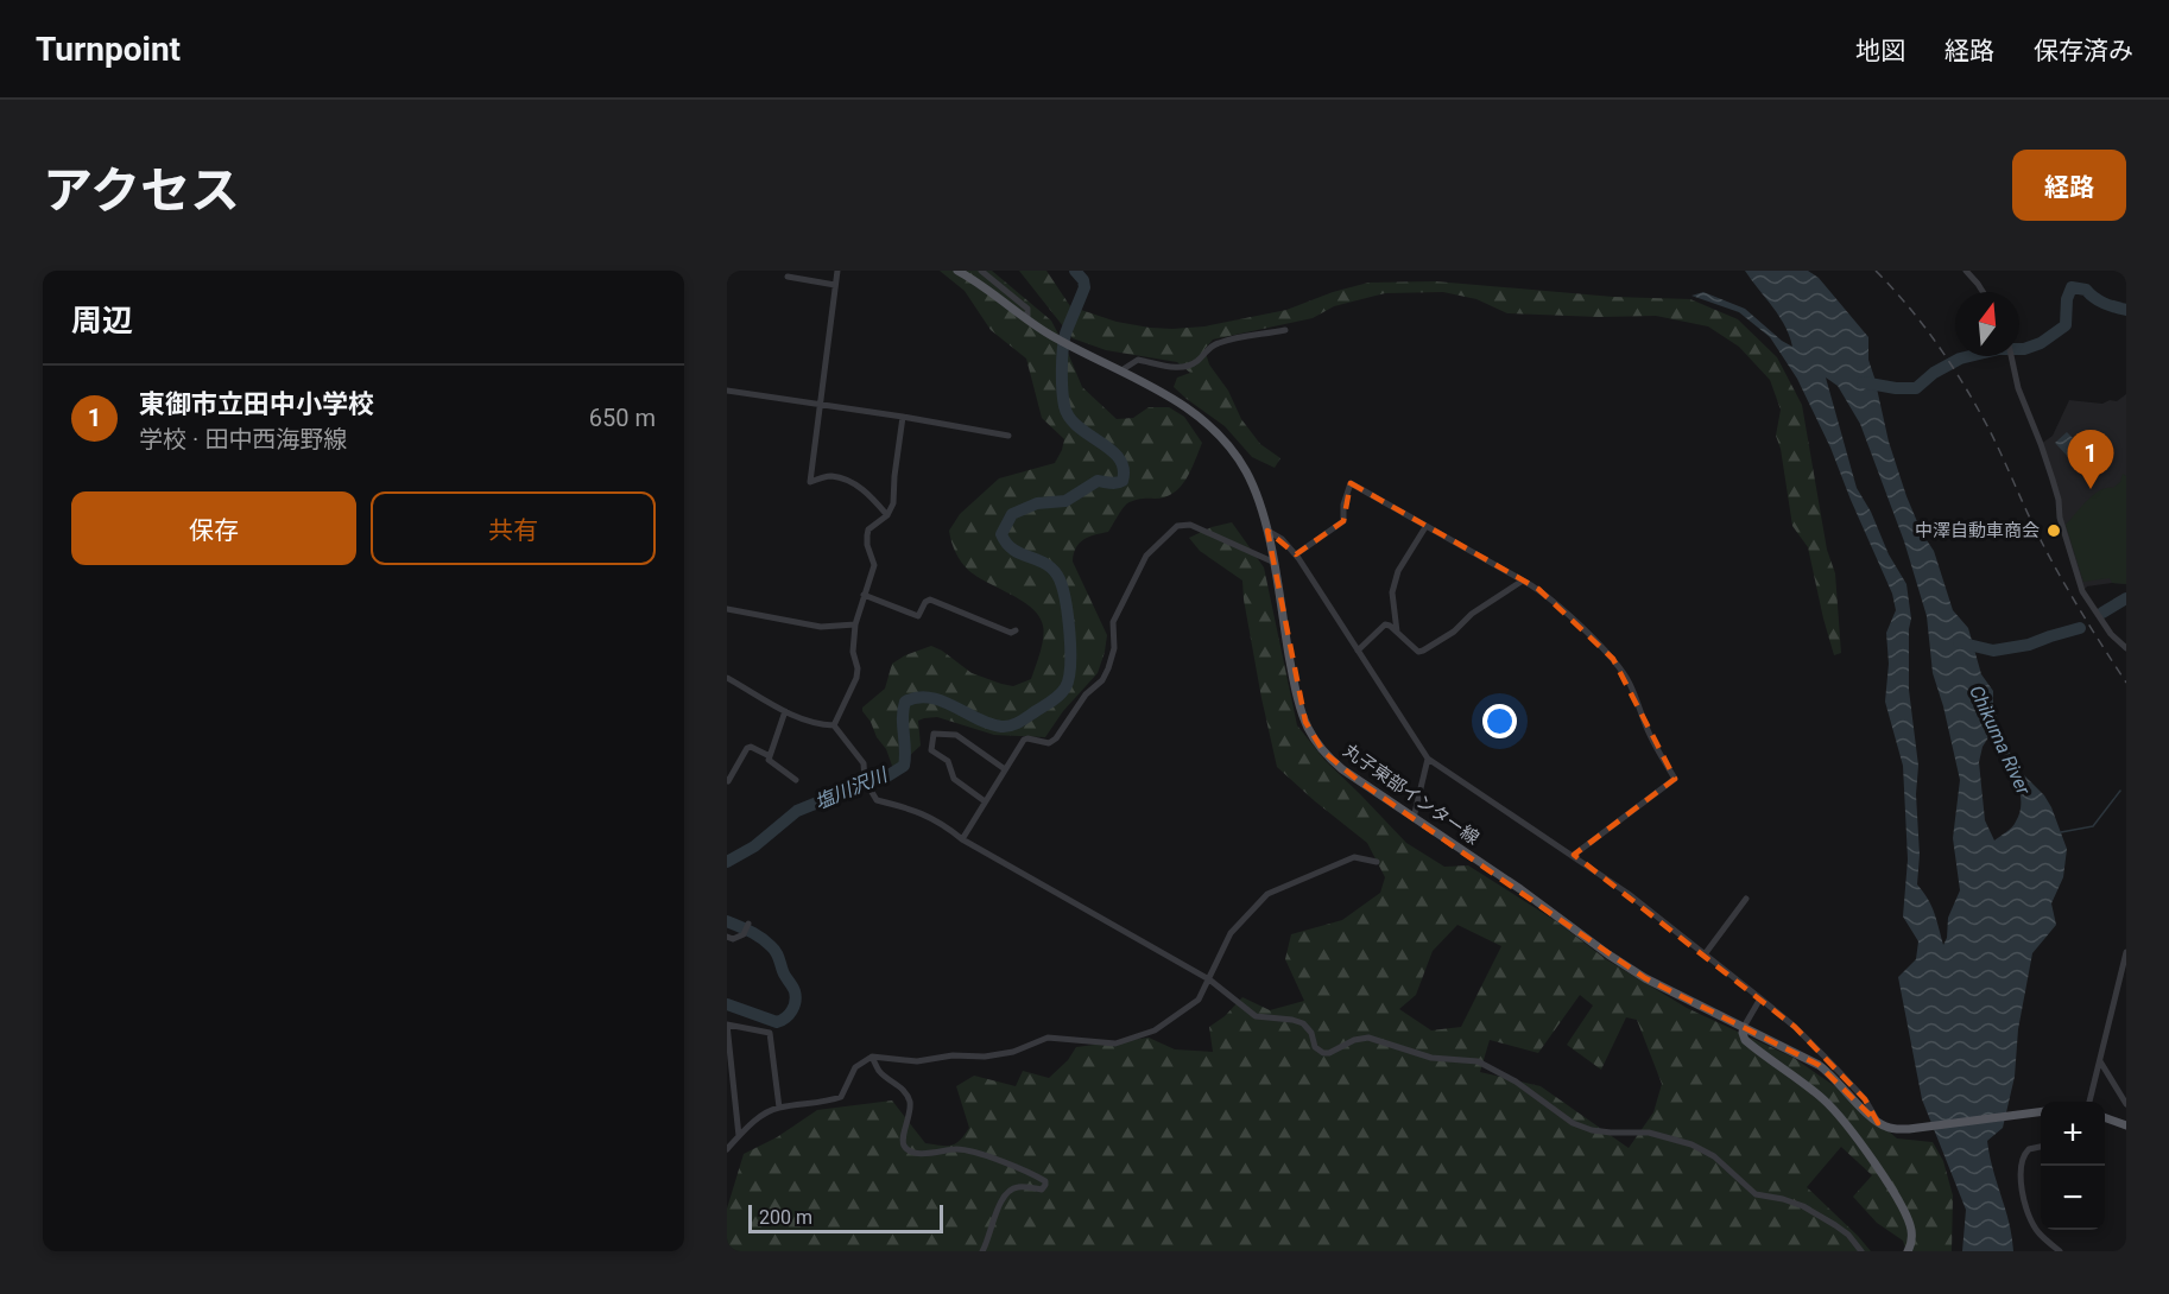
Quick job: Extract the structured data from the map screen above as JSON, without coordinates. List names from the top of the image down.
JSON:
{
  "streets": {
    "main road": ["丸子東部インター線"]
  },
  "water": ["Chikuma River", "塩川沢川"],
  "places": ["中澤自動車商会"],
  "scale_bar": "200 m",
  "north": "top",
  "page": {
    "header": "Turnpoint",
    "nav": ["地図", "経路", "保存済み"],
    "title": "アクセス",
    "buttons": [
      "経路",
      ["保存", "共有"]
    ],
    "heading": "周辺",
    "list": [
      {
        "mark": "1",
        "name": "東御市立田中小学校",
        "note": "学校 · 田中西海野線",
        "value": "650 m"
      }
    ],
    "pins": "1",
    "map_buttons": ["+", "−"],
    "scale": "200 m"
  }
}
